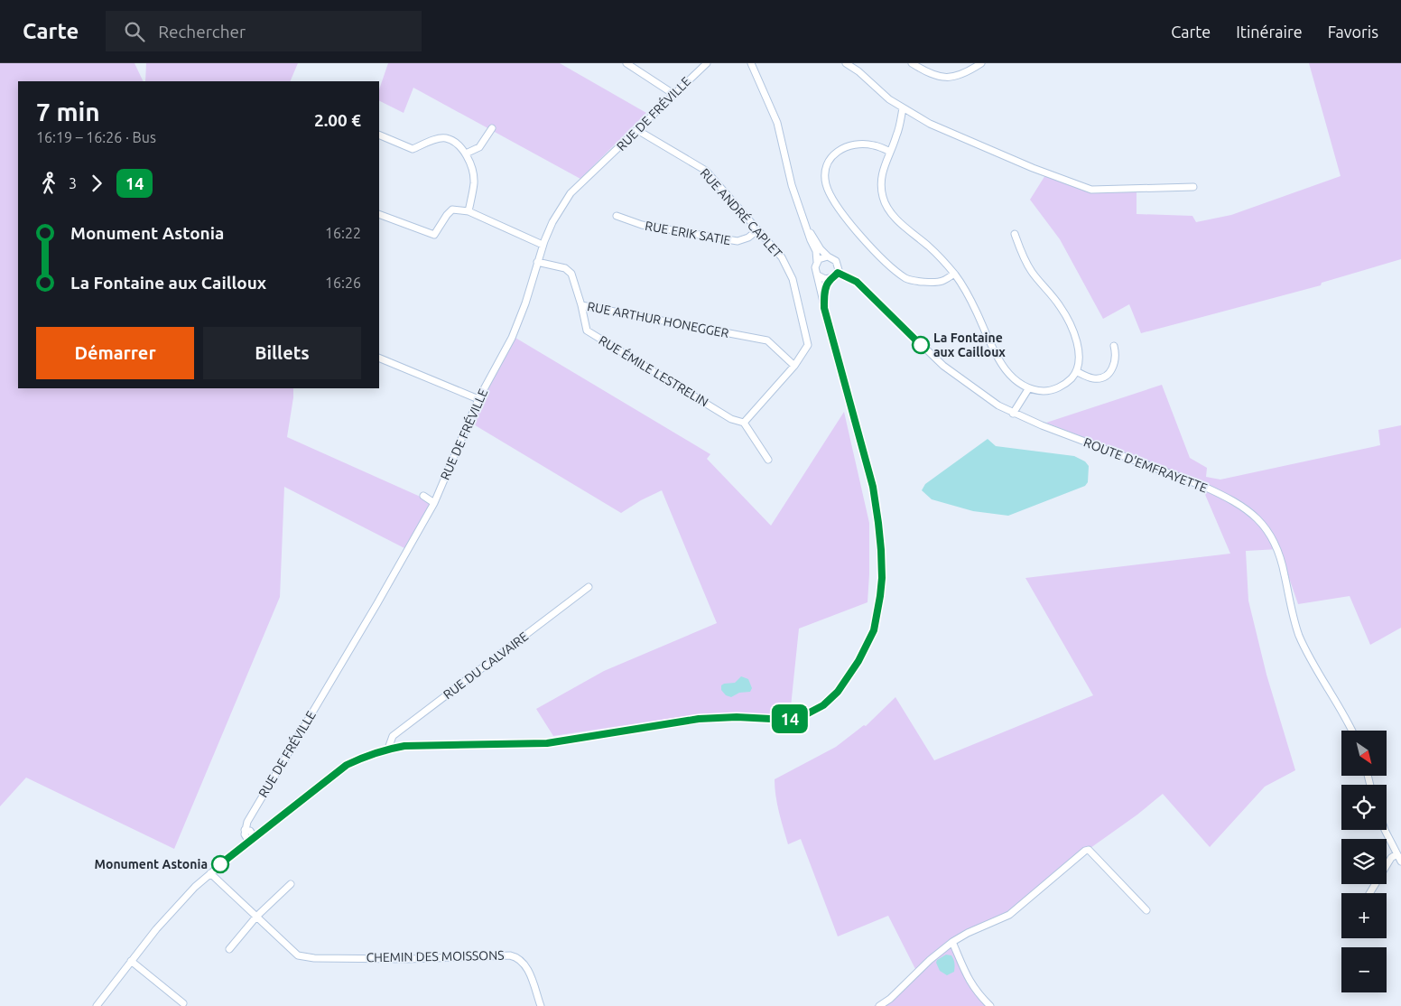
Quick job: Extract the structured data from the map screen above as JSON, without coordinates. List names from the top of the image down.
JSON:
{
  "streets": {
    "street": [
      "RUE DE FRÉVILLE",
      "RUE ANDRÉ CAPLET",
      "RUE ERIK SATIE",
      "RUE ARTHUR HONEGGER",
      "RUE ÉMILE LESTRELIN",
      "ROUTE D'EMFRAYETTE",
      "RUE DU CALVAIRE",
      "CHEMIN DES MOISSONS"
    ]
  },
  "crossings": [
    ["RUE DE FRÉVILLE", "RUE ANDRÉ CAPLET"],
    ["RUE DE FRÉVILLE", "RUE ARTHUR HONEGGER"],
    ["RUE ANDRÉ CAPLET", "RUE ERIK SATIE"],
    ["RUE ANDRÉ CAPLET", "RUE ARTHUR HONEGGER"],
    ["RUE ANDRÉ CAPLET", "RUE ÉMILE LESTRELIN"],
    ["RUE ARTHUR HONEGGER", "RUE ÉMILE LESTRELIN"]
  ],
  "places": ["La Fontaine aux Cailloux", "Monument Astonia"],
  "lines": ["bus line 14"],
  "north": "bottom right",
  "page": {
    "header": "Carte",
    "search": "Rechercher",
    "nav": ["Carte", "Itinéraire", "Favoris"],
    "on_map": "14",
    "heading": ["7 min", "16:19 – 16:26 · Bus", "2.00 €"],
    "legs": ["3", "14"],
    "list": [
      {
        "name": "Monument Astonia",
        "value": "16:22"
      },
      {
        "name": "La Fontaine aux Cailloux",
        "value": "16:26"
      }
    ],
    "buttons": ["Démarrer", "Billets"],
    "map_buttons": ["+", "−"]
  }
}
